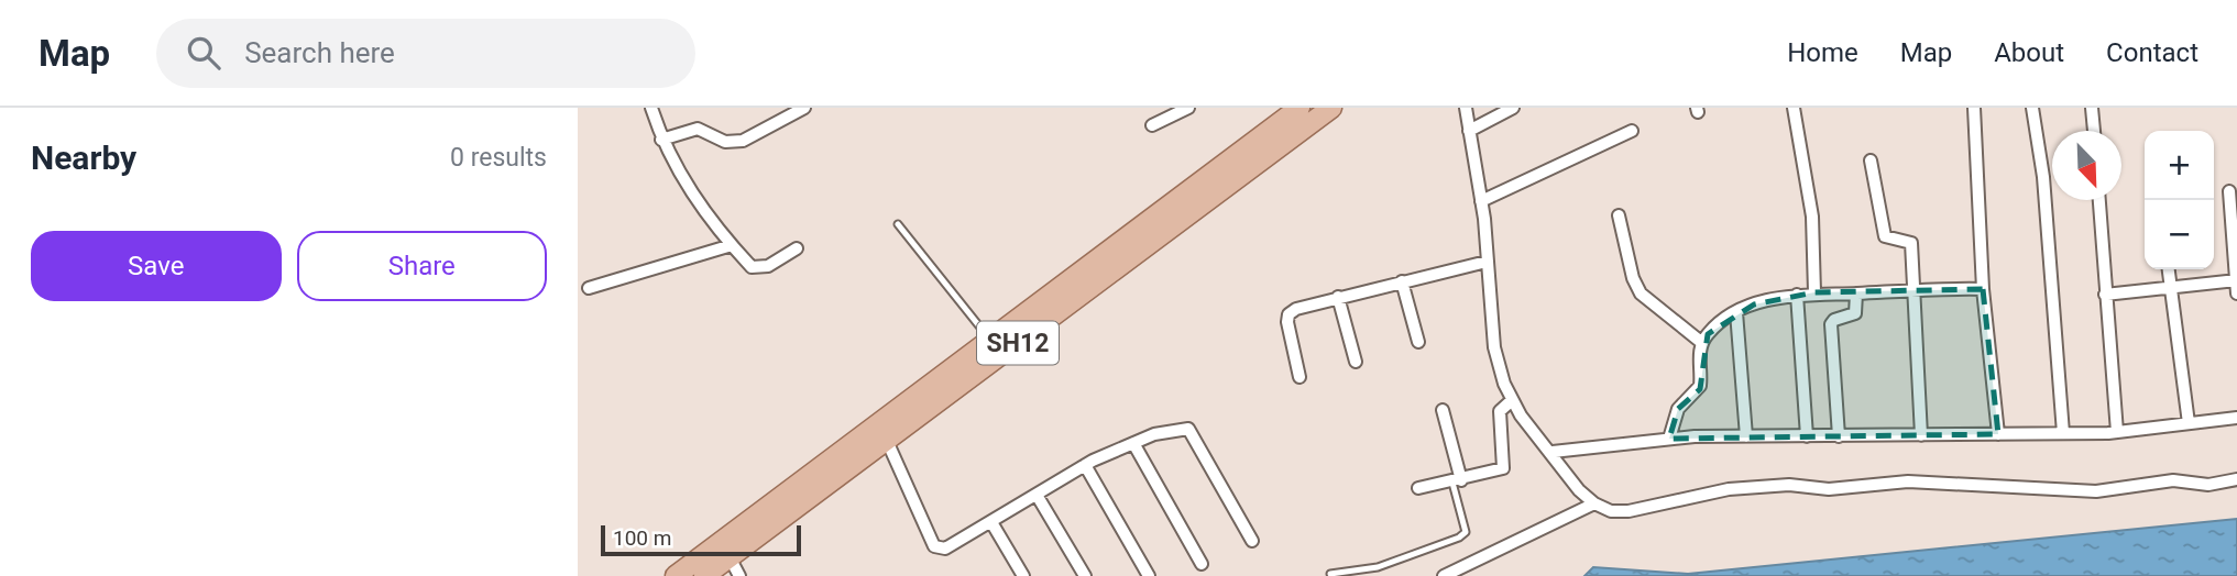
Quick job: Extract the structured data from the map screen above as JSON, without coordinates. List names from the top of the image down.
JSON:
{
  "streets": {
    "main road": ["SH12"]
  },
  "scale_bar": "100 m",
  "north": "bottom right",
  "page": {
    "header": "Map",
    "search": "Search here",
    "nav": [
      "Home",
      "Map",
      "About",
      "Contact"
    ],
    "heading": ["Nearby", "0 results"],
    "map_buttons": ["+", "−"],
    "buttons": ["Save", "Share"],
    "scale": "100 m"
  }
}
